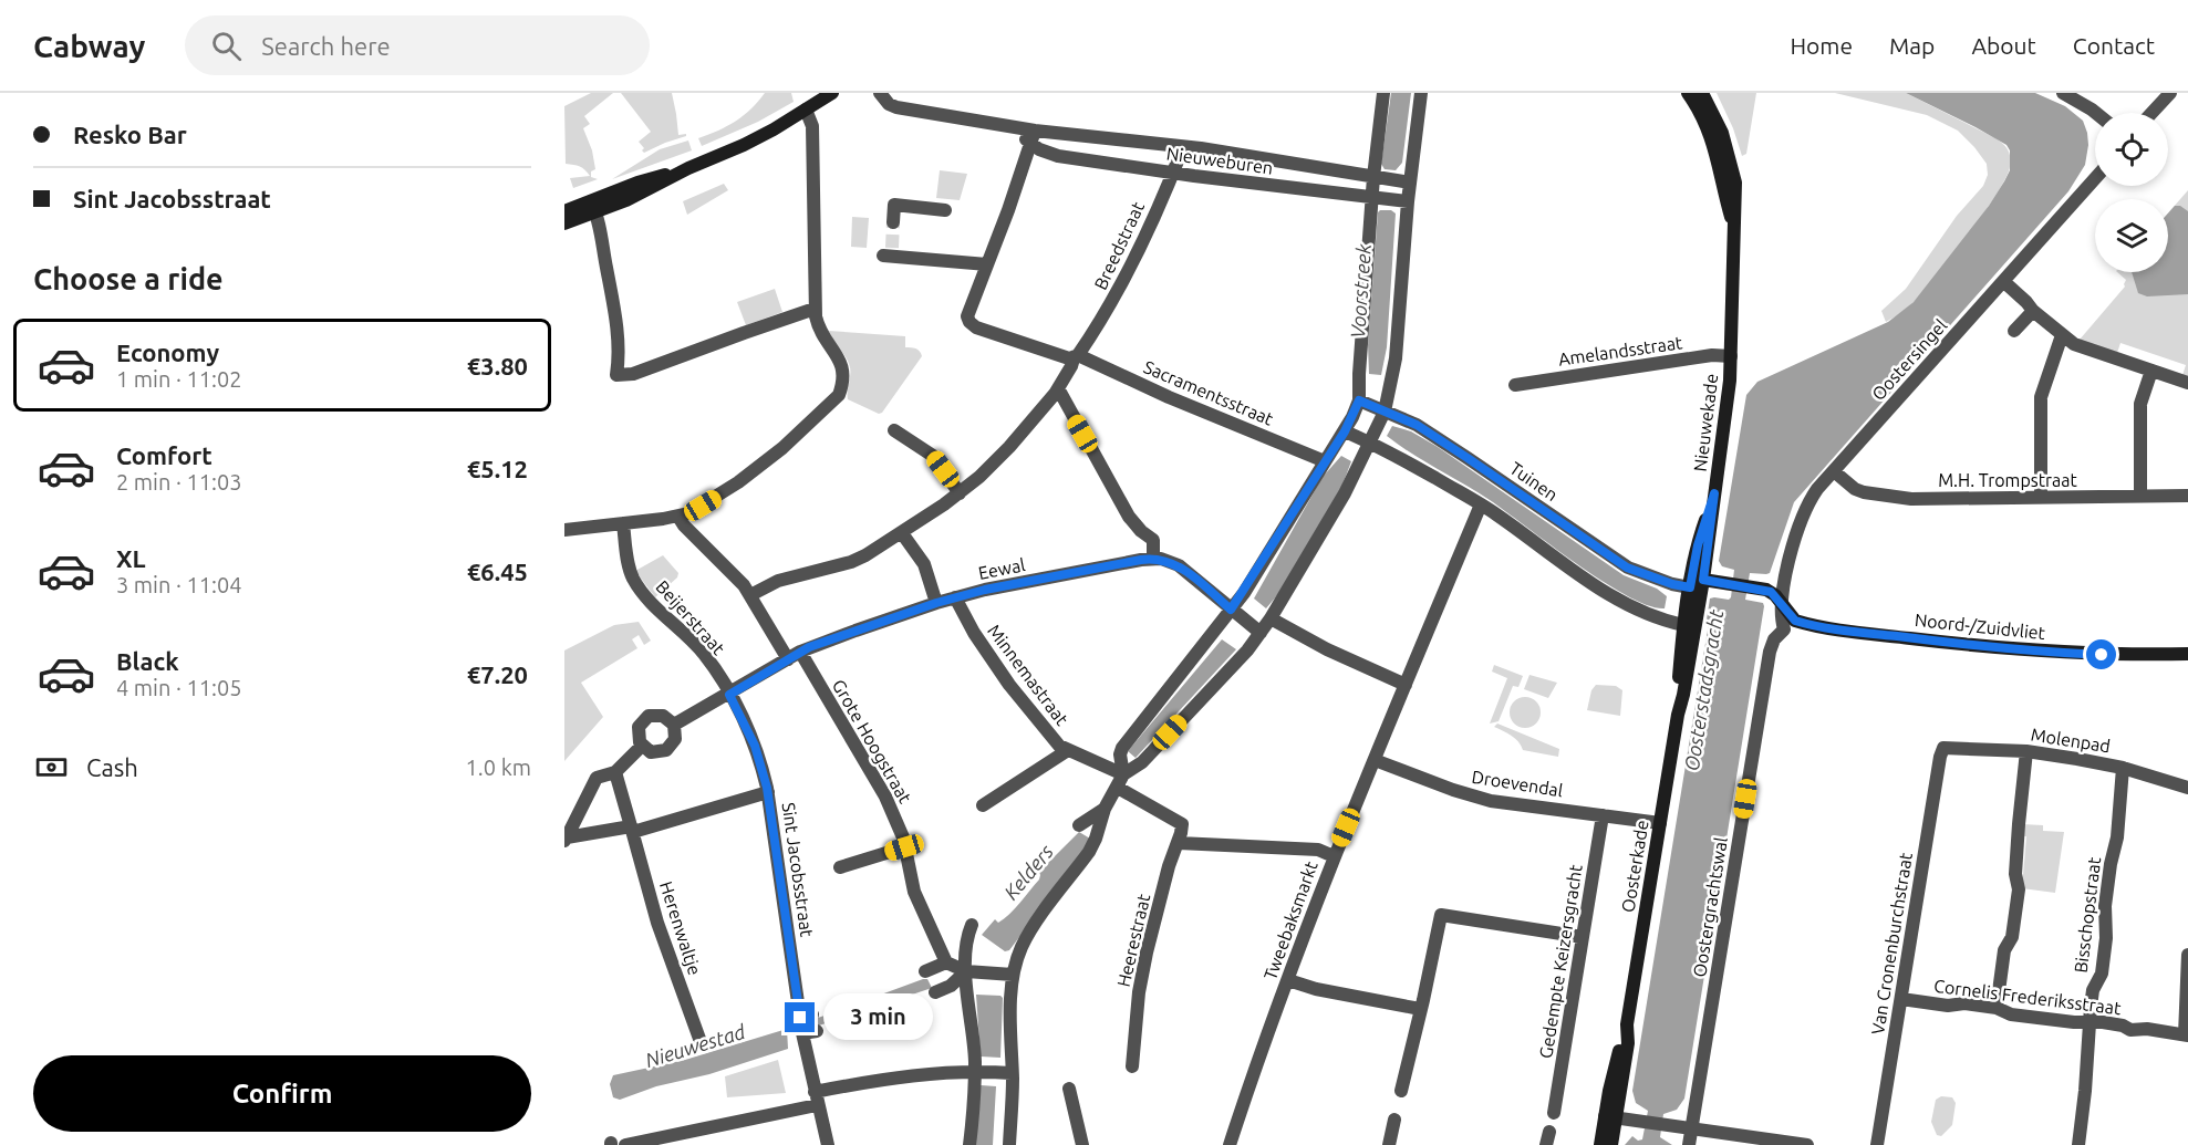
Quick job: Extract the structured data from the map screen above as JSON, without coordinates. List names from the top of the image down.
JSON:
{
  "streets": {
    "main road": ["Nieuwekade", "Noord-/Zuidvliet", "Oosterkade"],
    "street": [
      "Nieuweburen",
      "Breedstraat",
      "Amelandsstraat",
      "Oostersingel",
      "Sacramentsstraat",
      "M.H. Trompstraat",
      "Tuinen",
      "Eewal",
      "Beijerstraat",
      "Minnemastraat",
      "Molenpad",
      "Grote Hoogstraat",
      "Droevendal",
      "Sint Jacobsstraat",
      "Oostergrachtswal",
      "Bisschopstraat",
      "Tweebaksmarkt",
      "Herenwaltje",
      "Heerestraat",
      "Van Cronenburchstraat",
      "Gedempte Keizersgracht",
      "Cornelis Frederiksstraat"
    ]
  },
  "crossings": [
    ["Nieuweburen", "Breedstraat"],
    ["Breedstraat", "Sacramentsstraat"],
    ["Breedstraat", "Grote Hoogstraat"],
    ["Amelandsstraat", "Nieuwekade"],
    ["Oostersingel", "M.H. Trompstraat"],
    ["Oostersingel", "Noord-/Zuidvliet"],
    ["Oostersingel", "Oostergrachtswal"],
    ["Nieuwekade", "Tuinen"],
    ["Nieuwekade", "Noord-/Zuidvliet"],
    ["Nieuwekade", "Oosterkade"],
    ["Tuinen", "Noord-/Zuidvliet"],
    ["Tuinen", "Oosterkade"],
    ["Eewal", "Beijerstraat"],
    ["Eewal", "Minnemastraat"],
    ["Eewal", "Grote Hoogstraat"],
    ["Eewal", "Sint Jacobsstraat"],
    ["Beijerstraat", "Sint Jacobsstraat"],
    ["Noord-/Zuidvliet", "Oosterkade"],
    ["Noord-/Zuidvliet", "Oostergrachtswal"],
    ["Minnemastraat", "Heerestraat"],
    ["Molenpad", "Bisschopstraat"],
    ["Molenpad", "Van Cronenburchstraat"],
    ["Droevendal", "Oosterkade"],
    ["Droevendal", "Tweebaksmarkt"],
    ["Droevendal", "Gedempte Keizersgracht"],
    ["Bisschopstraat", "Cornelis Frederiksstraat"],
    ["Van Cronenburchstraat", "Cornelis Frederiksstraat"]
  ],
  "water": [
    "Voorstreek",
    "Oosterstadsgracht",
    "Kelders",
    "Nieuwestad"
  ],
  "page": {
    "header": "Cabway",
    "search": "Search here",
    "nav": [
      "Home",
      "Map",
      "About",
      "Contact"
    ],
    "banner": ["Resko Bar", "Sint Jacobsstraat"],
    "heading": "Choose a ride",
    "list": [
      {
        "name": "Economy",
        "note": "1 min · 11:02",
        "value": "€3.80"
      },
      {
        "name": "Comfort",
        "note": "2 min · 11:03",
        "value": "€5.12"
      },
      {
        "name": "XL",
        "note": "3 min · 11:04",
        "value": "€6.45"
      },
      {
        "name": "Black",
        "note": "4 min · 11:05",
        "value": "€7.20"
      }
    ],
    "pay": ["Cash", "1.0 km"],
    "bubble": "3 min",
    "buttons": "Confirm"
  }
}
